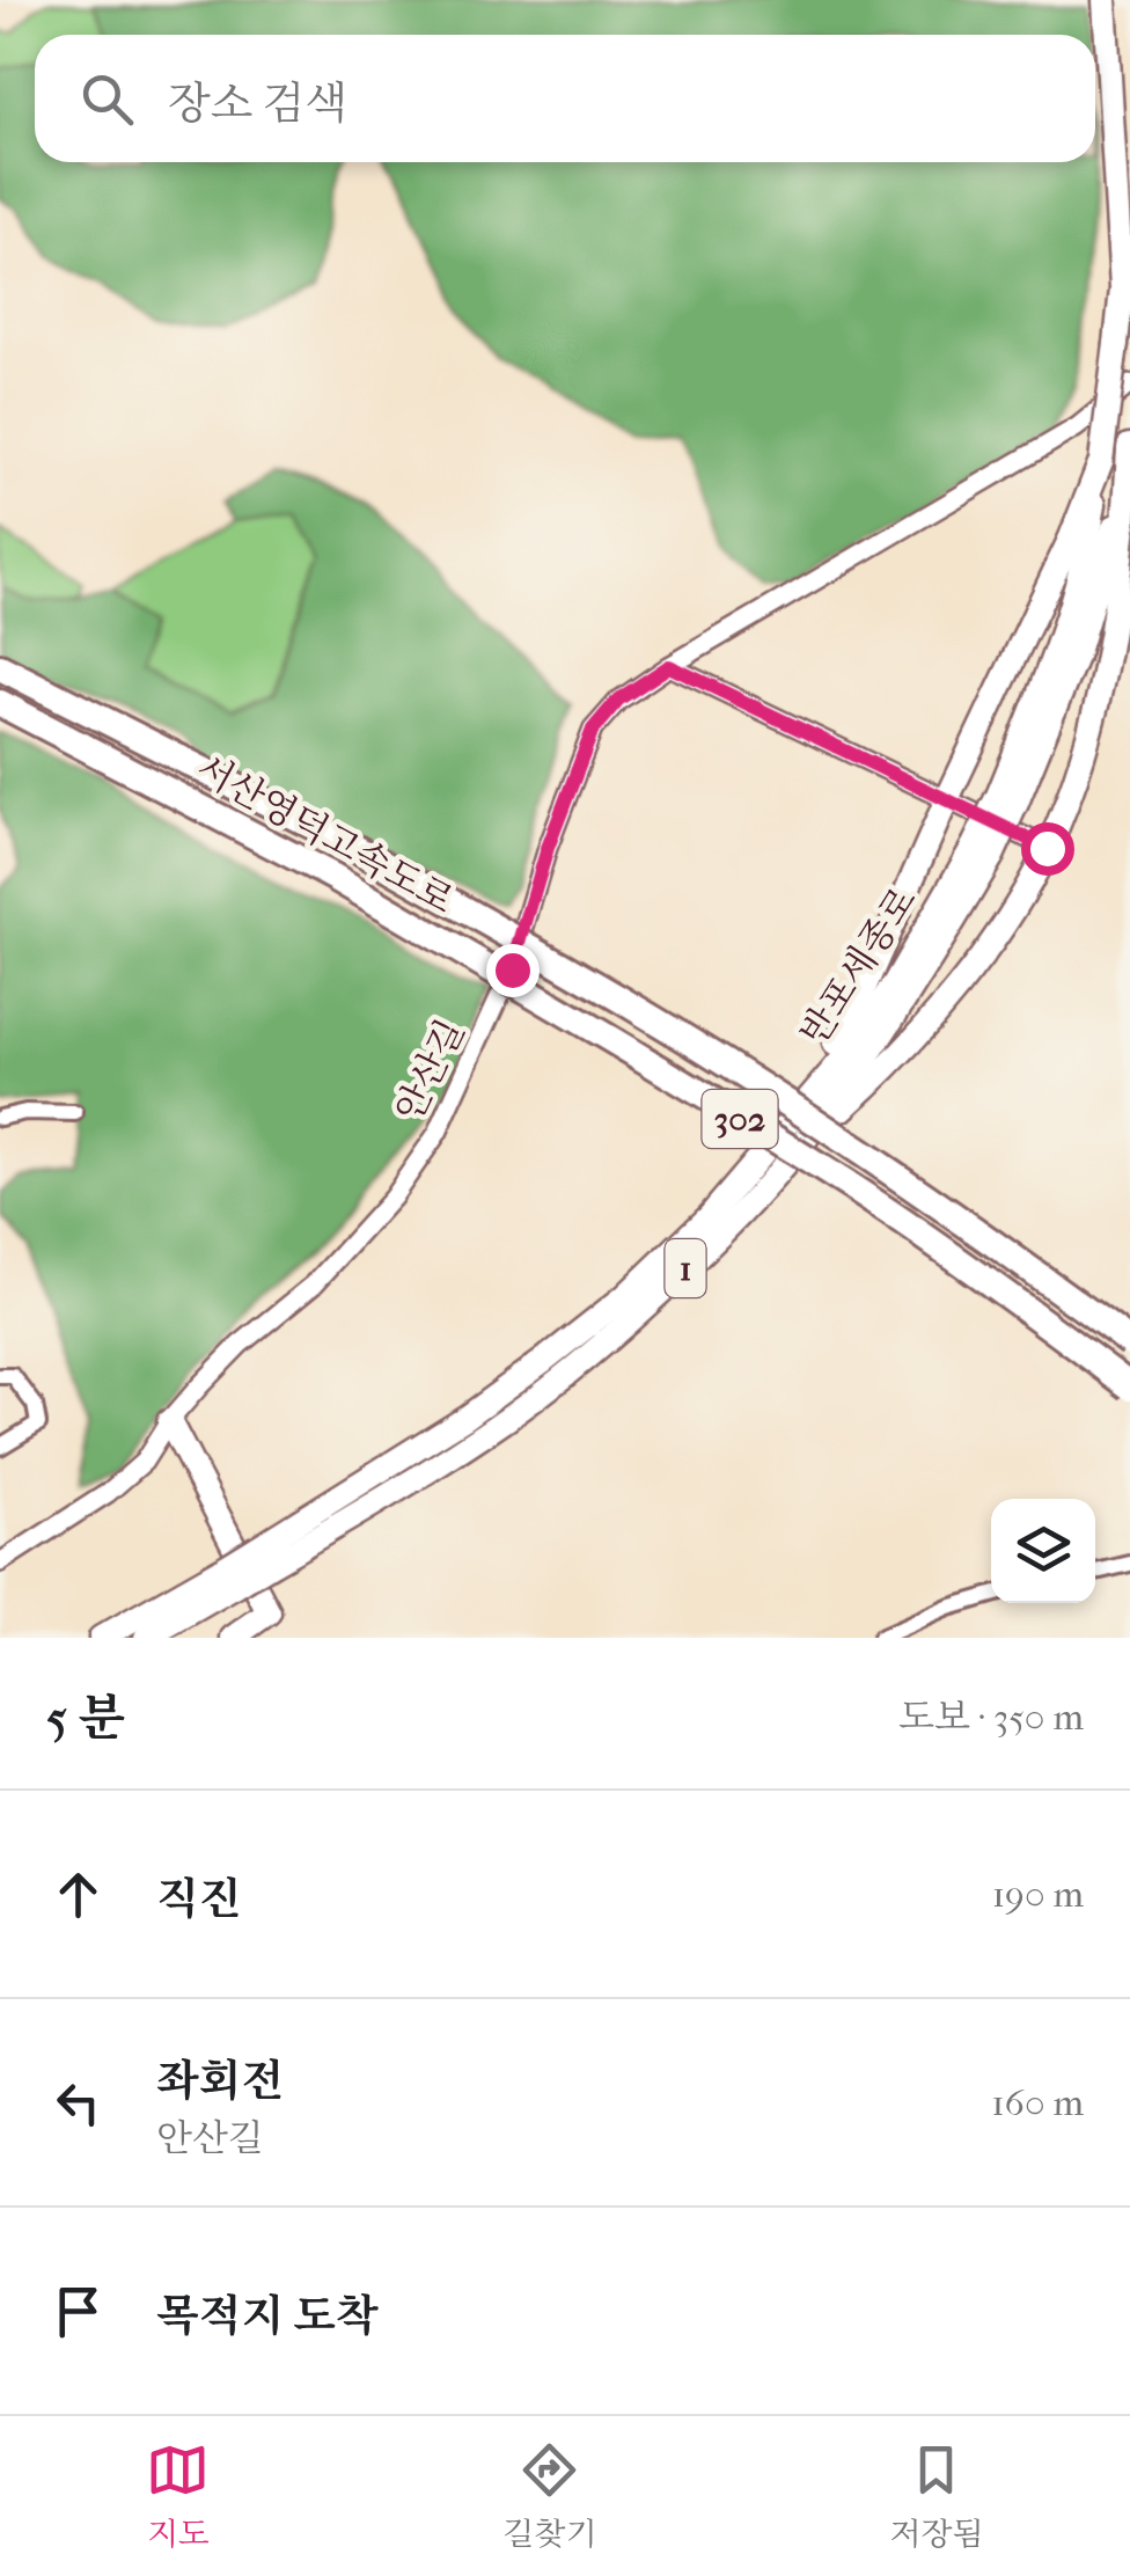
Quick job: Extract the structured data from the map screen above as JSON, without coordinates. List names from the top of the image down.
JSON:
{
  "streets": {
    "highway": [
      "서산영덕고속도로",
      "반포세종로",
      "302",
      "1"
    ],
    "street": ["안산길"]
  },
  "page": {
    "search": "장소 검색",
    "heading": ["5 분", "도보 · 350 m"],
    "list": [
      ["직진", "190 m"],
      ["좌회전", "안산길", "160 m"],
      "목적지 도착"
    ],
    "nav": ["지도", "길찾기", "저장됨"]
  }
}
